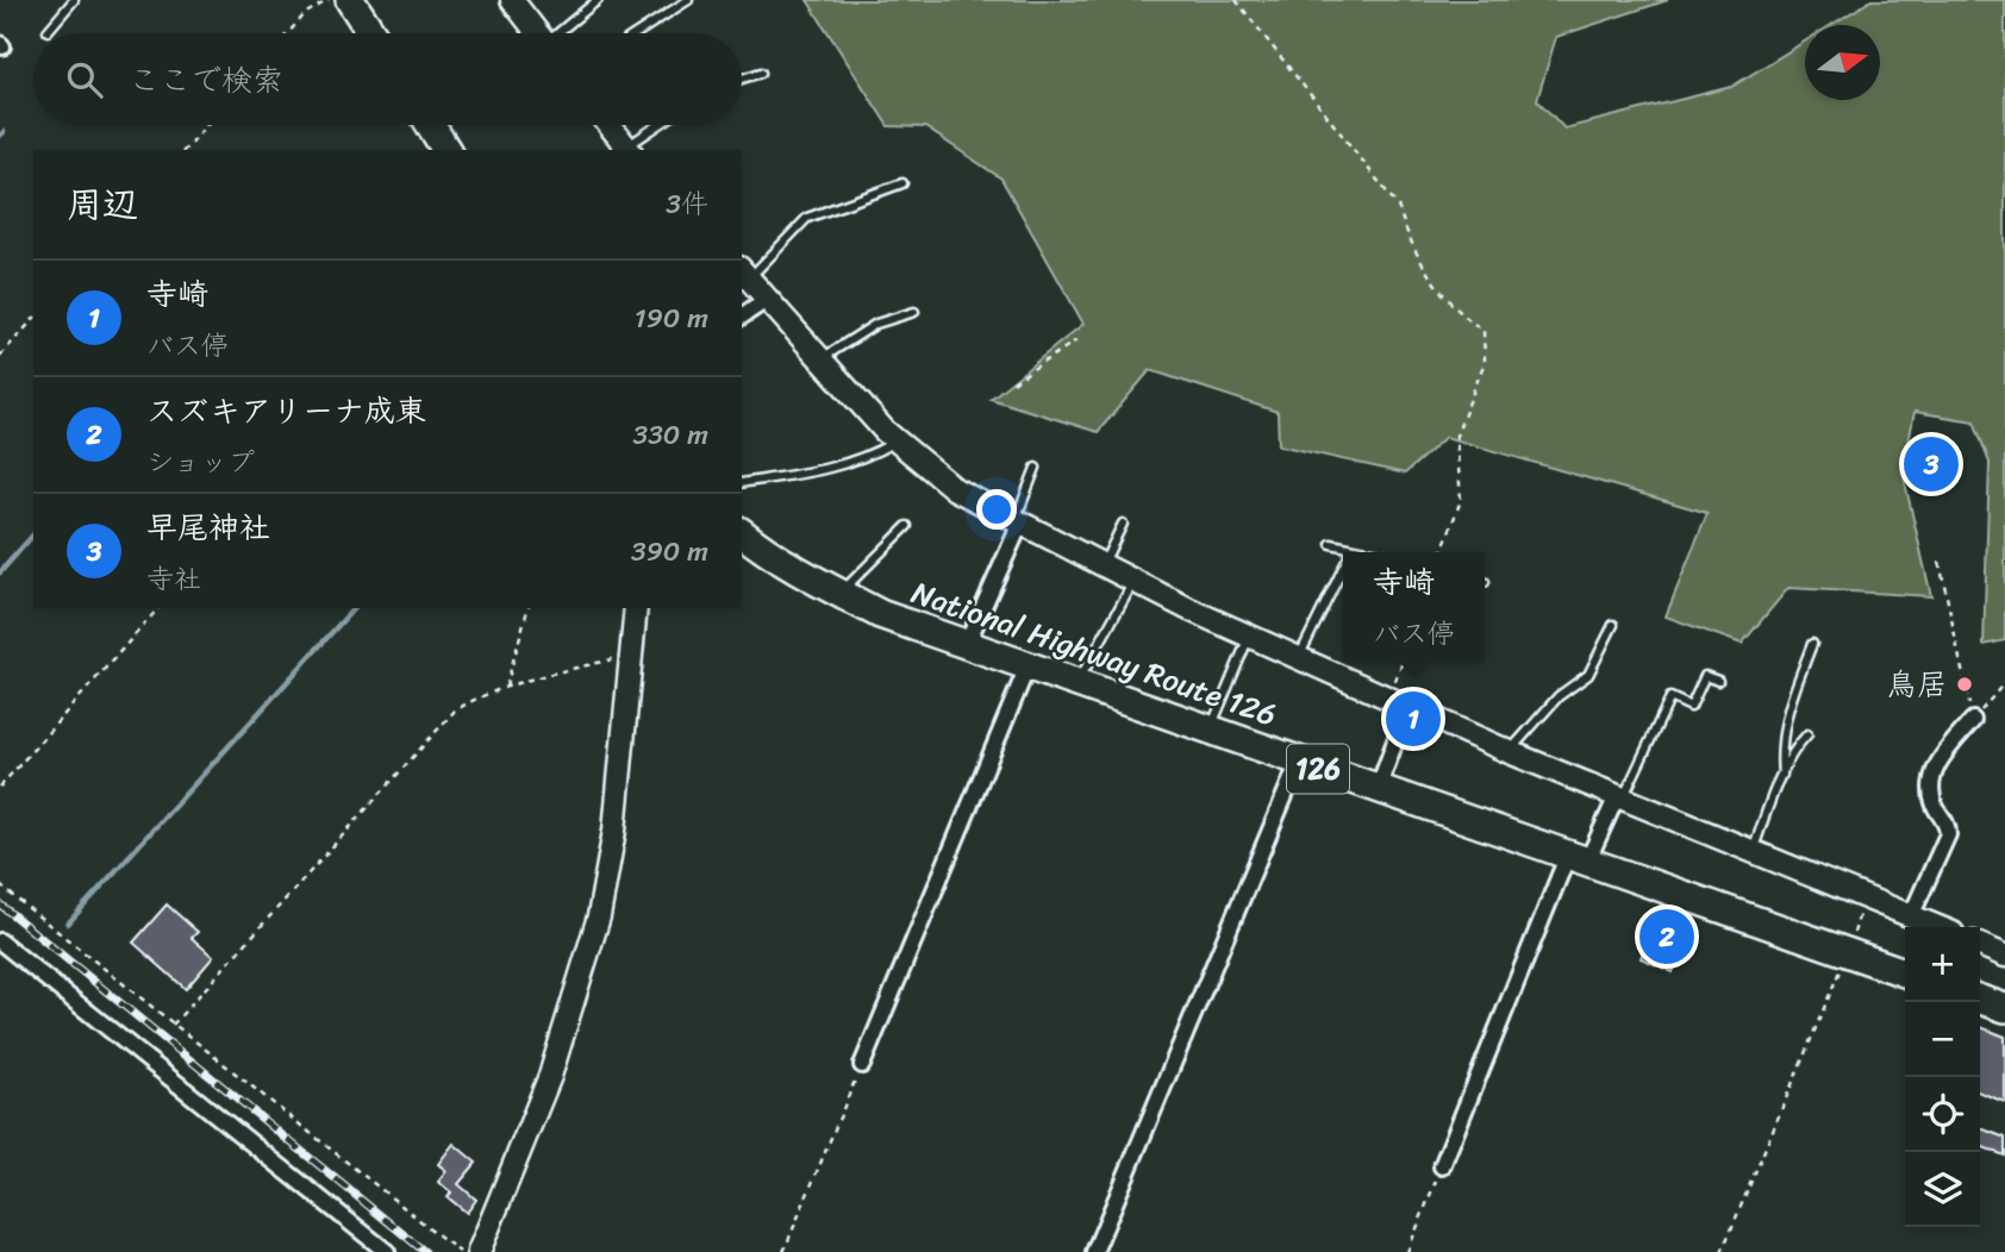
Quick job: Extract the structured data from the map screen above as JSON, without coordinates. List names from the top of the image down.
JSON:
{
  "streets": {
    "highway": ["National Highway Route 126", "126"]
  },
  "places": ["鳥居"],
  "north": "right",
  "page": {
    "search": "ここで検索",
    "heading": ["周辺", "3件"],
    "list": [
      {
        "mark": "1",
        "name": "寺崎",
        "note": "バス停",
        "value": "190 m"
      },
      {
        "mark": "2",
        "name": "スズキアリーナ成東",
        "note": "ショップ",
        "value": "330 m"
      },
      {
        "mark": "3",
        "name": "早尾神社",
        "note": "寺社",
        "value": "390 m"
      }
    ],
    "pins": ["3", "1", "2"],
    "popup": ["寺崎", "バス停"],
    "map_buttons": ["+", "−"]
  }
}
